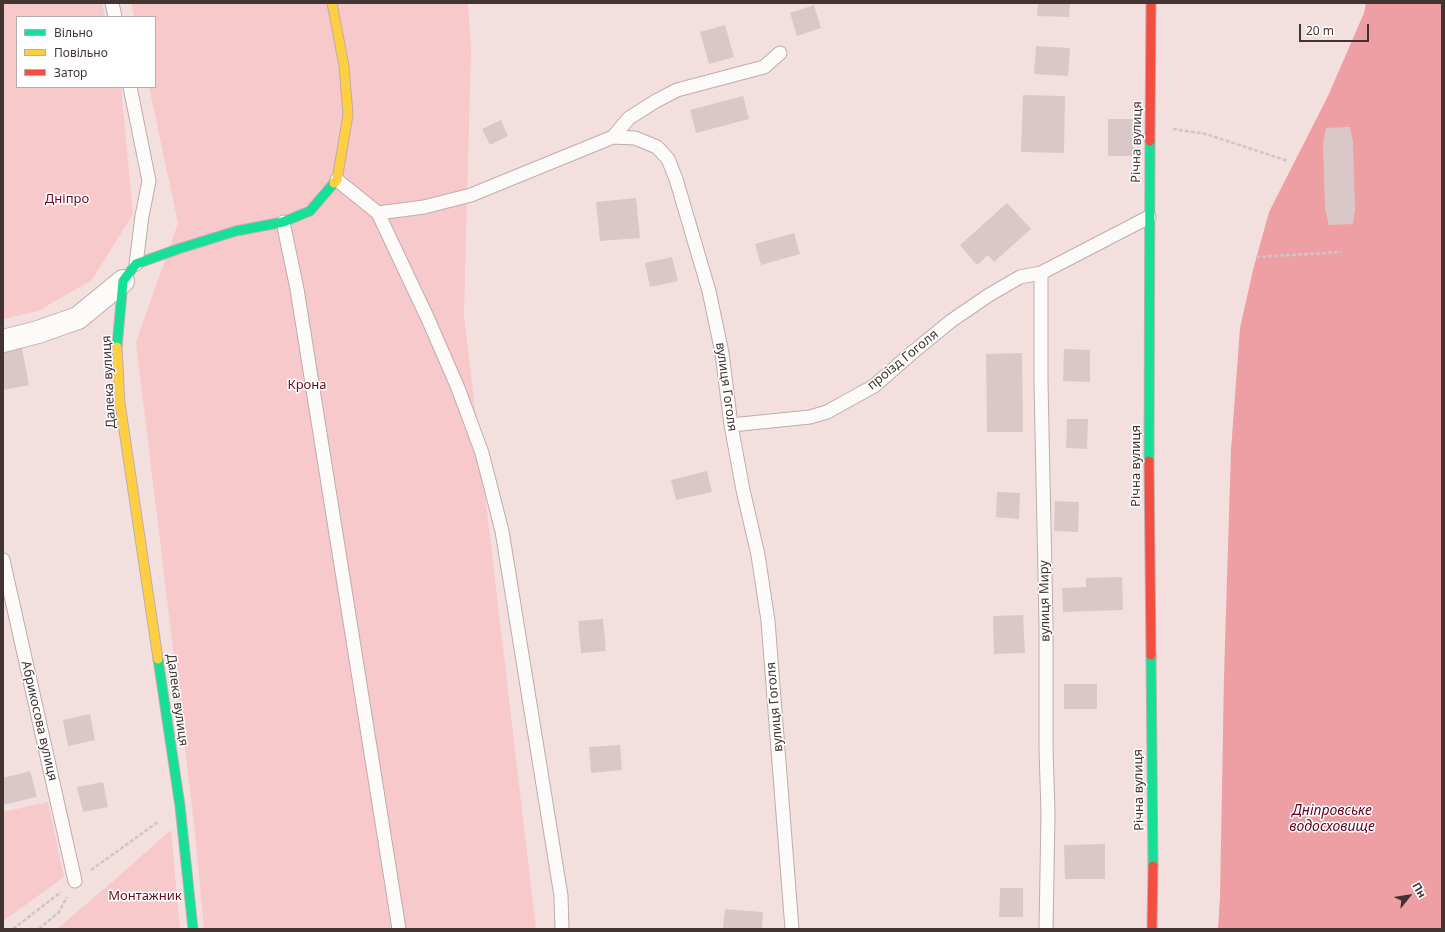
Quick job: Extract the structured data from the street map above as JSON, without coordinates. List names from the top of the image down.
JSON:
{
  "streets": {
    "street": ["Річна вулиця", "Далека вулиця"],
    "lane": [
      "проїзд Гоголя",
      "вулиця Гоголя",
      "вулиця Миру",
      "Абрикосова вулиця"
    ]
  },
  "crossings": [
    ["Річна вулиця", "проїзд Гоголя"],
    ["проїзд Гоголя", "вулиця Гоголя"],
    ["проїзд Гоголя", "вулиця Миру"]
  ],
  "water": ["Дніпровське водосховище"],
  "parks": ["Дніпро", "Крона", "Монтажник"],
  "legend": ["Вільно", "Повільно", "Затор"],
  "scale_bar": "20 m",
  "north": "top right"
}
